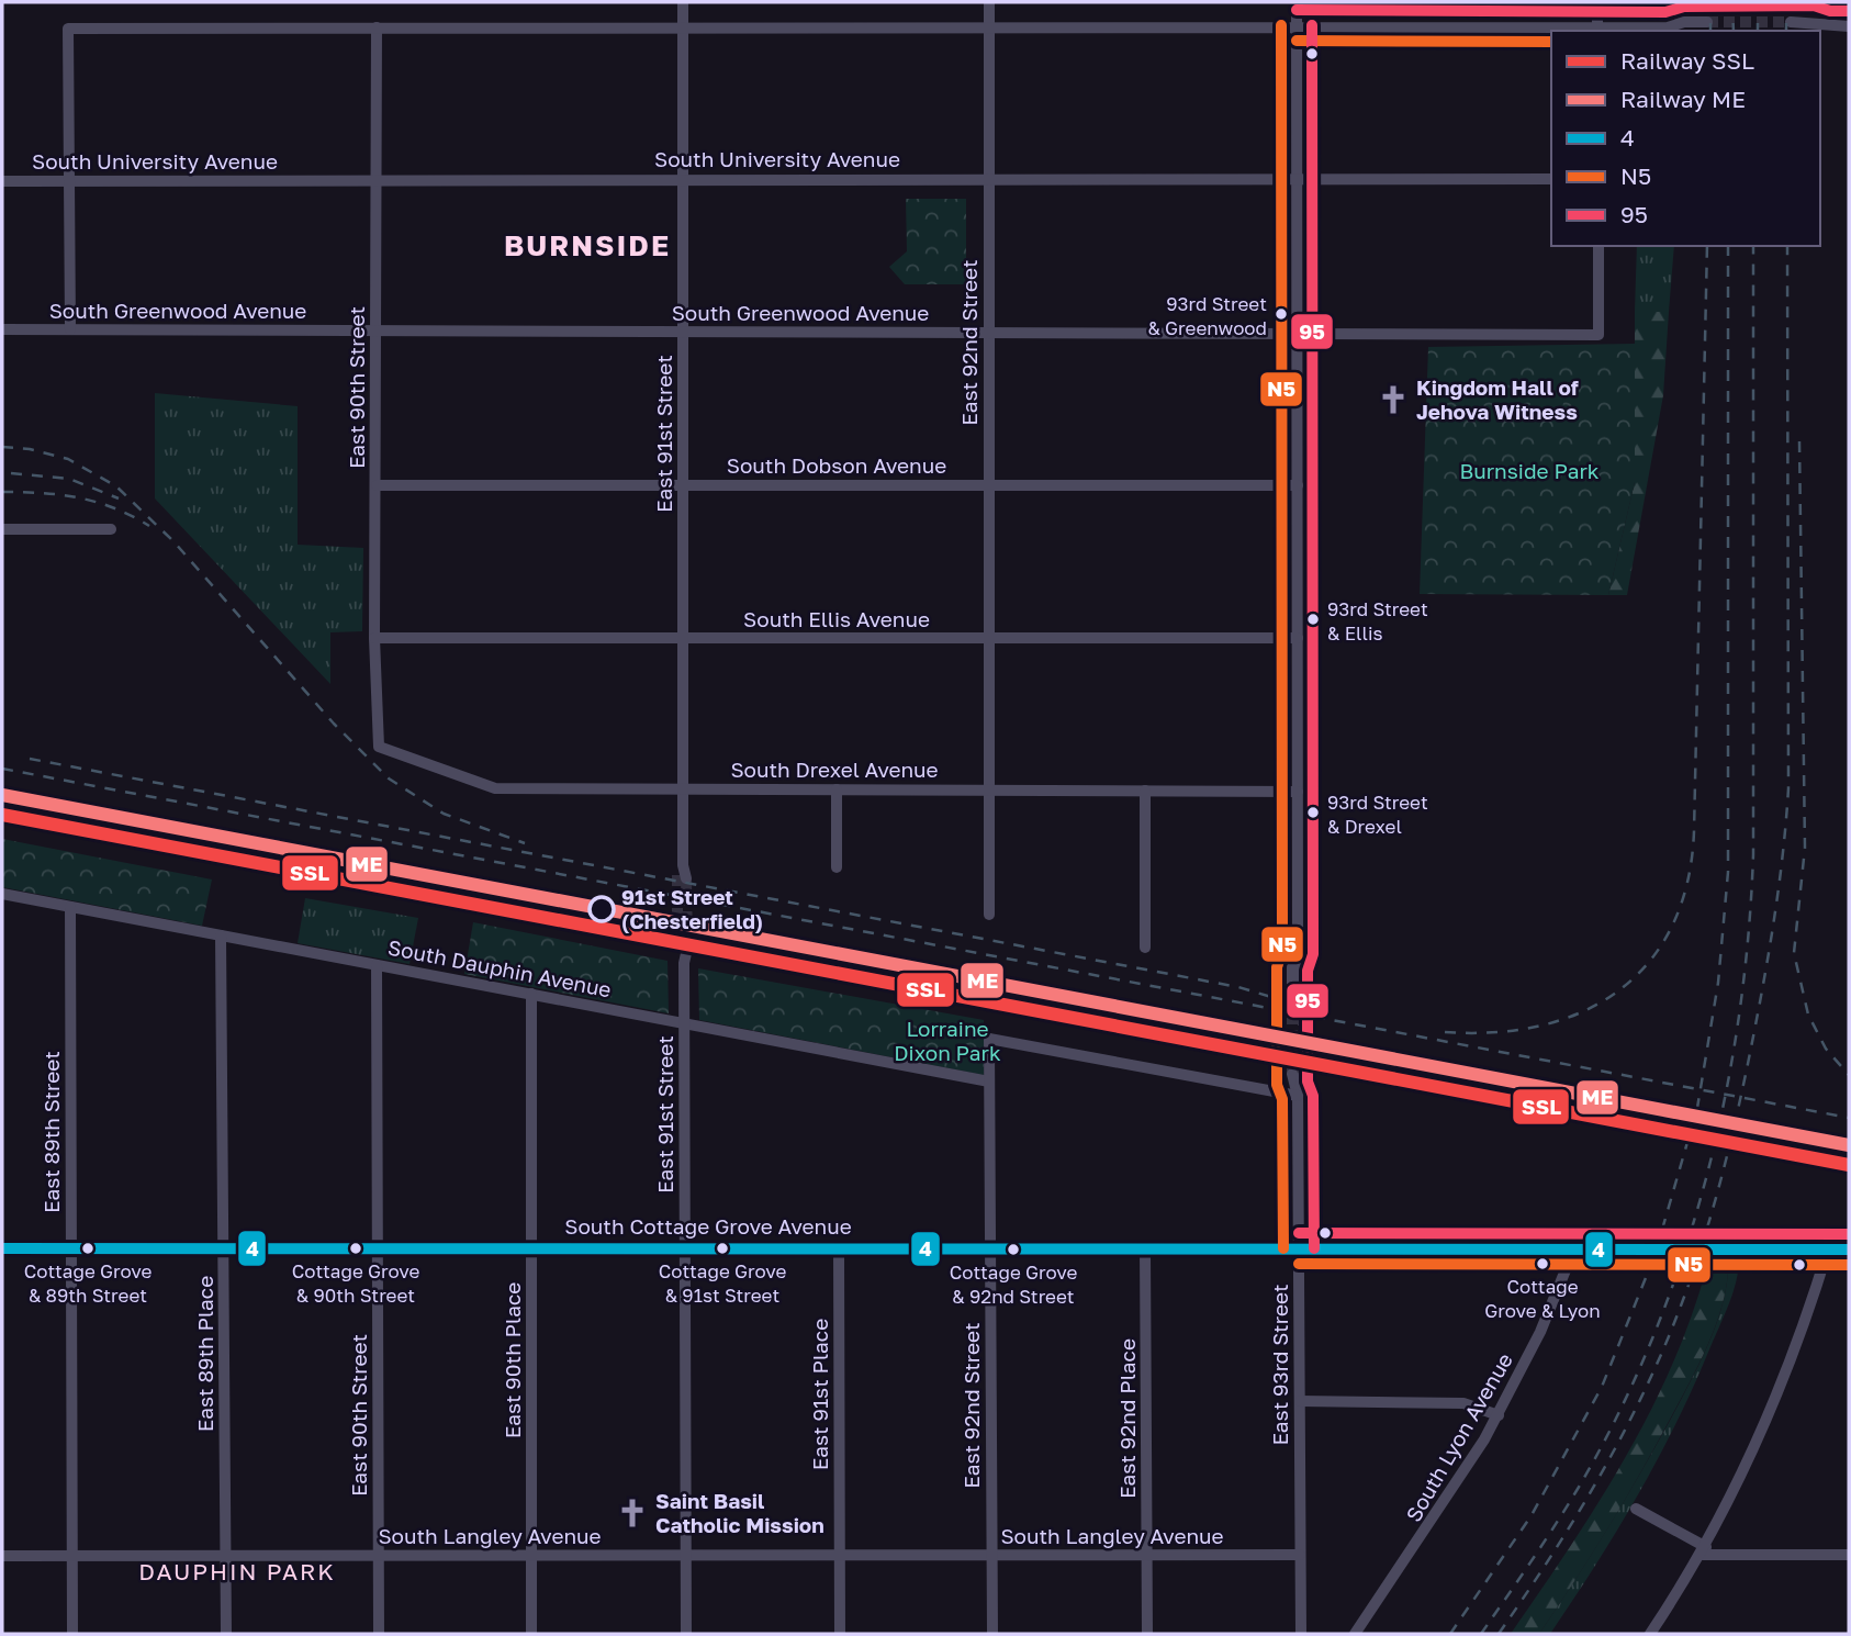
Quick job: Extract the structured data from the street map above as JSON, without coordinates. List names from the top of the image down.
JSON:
{
  "streets": {
    "main road": ["South Cottage Grove Avenue"],
    "street": [
      "South University Avenue",
      "South Greenwood Avenue",
      "East 92nd Street",
      "East 90th Street",
      "East 91st Street",
      "South Dobson Avenue",
      "South Ellis Avenue",
      "South Drexel Avenue",
      "South Dauphin Avenue",
      "East 89th Street",
      "East 89th Place",
      "East 90th Place",
      "East 93rd Street",
      "East 91st Place",
      "East 92nd Place",
      "South Lyon Avenue",
      "South Langley Avenue"
    ]
  },
  "crossings": [
    ["South University Avenue", "East 92nd Street"],
    ["South University Avenue", "East 90th Street"],
    ["South University Avenue", "East 91st Street"],
    ["South Greenwood Avenue", "East 92nd Street"],
    ["South Greenwood Avenue", "East 90th Street"],
    ["South Greenwood Avenue", "East 91st Street"],
    ["East 92nd Street", "South Dobson Avenue"],
    ["East 92nd Street", "South Ellis Avenue"],
    ["East 92nd Street", "South Drexel Avenue"],
    ["East 92nd Street", "South Dauphin Avenue"],
    ["East 92nd Street", "South Cottage Grove Avenue"],
    ["East 92nd Street", "East 93rd Street"],
    ["East 92nd Street", "South Langley Avenue"],
    ["East 90th Street", "South Dobson Avenue"],
    ["East 90th Street", "South Ellis Avenue"],
    ["East 90th Street", "South Drexel Avenue"],
    ["East 90th Street", "South Dauphin Avenue"],
    ["East 90th Street", "South Cottage Grove Avenue"],
    ["East 90th Street", "South Langley Avenue"],
    ["East 91st Street", "South Dobson Avenue"],
    ["East 91st Street", "South Ellis Avenue"],
    ["East 91st Street", "South Drexel Avenue"],
    ["East 91st Street", "South Dauphin Avenue"],
    ["East 91st Street", "South Cottage Grove Avenue"],
    ["East 91st Street", "South Langley Avenue"],
    ["South Dauphin Avenue", "East 89th Street"],
    ["South Dauphin Avenue", "East 89th Place"],
    ["South Dauphin Avenue", "East 90th Place"],
    ["East 89th Street", "South Cottage Grove Avenue"],
    ["East 89th Street", "South Langley Avenue"],
    ["South Cottage Grove Avenue", "East 89th Place"],
    ["South Cottage Grove Avenue", "East 90th Place"],
    ["South Cottage Grove Avenue", "East 93rd Street"],
    ["South Cottage Grove Avenue", "East 91st Place"],
    ["South Cottage Grove Avenue", "East 92nd Place"],
    ["South Cottage Grove Avenue", "South Lyon Avenue"],
    ["East 89th Place", "South Langley Avenue"],
    ["East 90th Place", "South Langley Avenue"],
    ["East 93rd Street", "South Langley Avenue"],
    ["East 91st Place", "South Langley Avenue"],
    ["East 92nd Place", "South Langley Avenue"]
  ],
  "districts": ["BURNSIDE", "DAUPHIN PARK"],
  "parks": ["Burnside Park", "Lorraine Dixon Park"],
  "places": {
    "other": [
      "93rd Street & Greenwood",
      "93rd Street & Ellis",
      "93rd Street & Drexel",
      "91st Street (Chesterfield)",
      "Cottage Grove & 89th Street",
      "Cottage Grove & 90th Street",
      "Cottage Grove & 91st Street",
      "Cottage Grove & 92nd Street",
      "Cottage Grove & Lyon"
    ],
    "church": ["Kingdom Hall of Jehova Witness", "Saint Basil Catholic Mission"]
  },
  "lines": [
    "transit line 95",
    "transit line N5",
    "rail line ME",
    "rail line SSL",
    "transit line 4"
  ],
  "legend": [
    "Railway SSL",
    "Railway ME",
    "4",
    "N5",
    "95"
  ]
}
